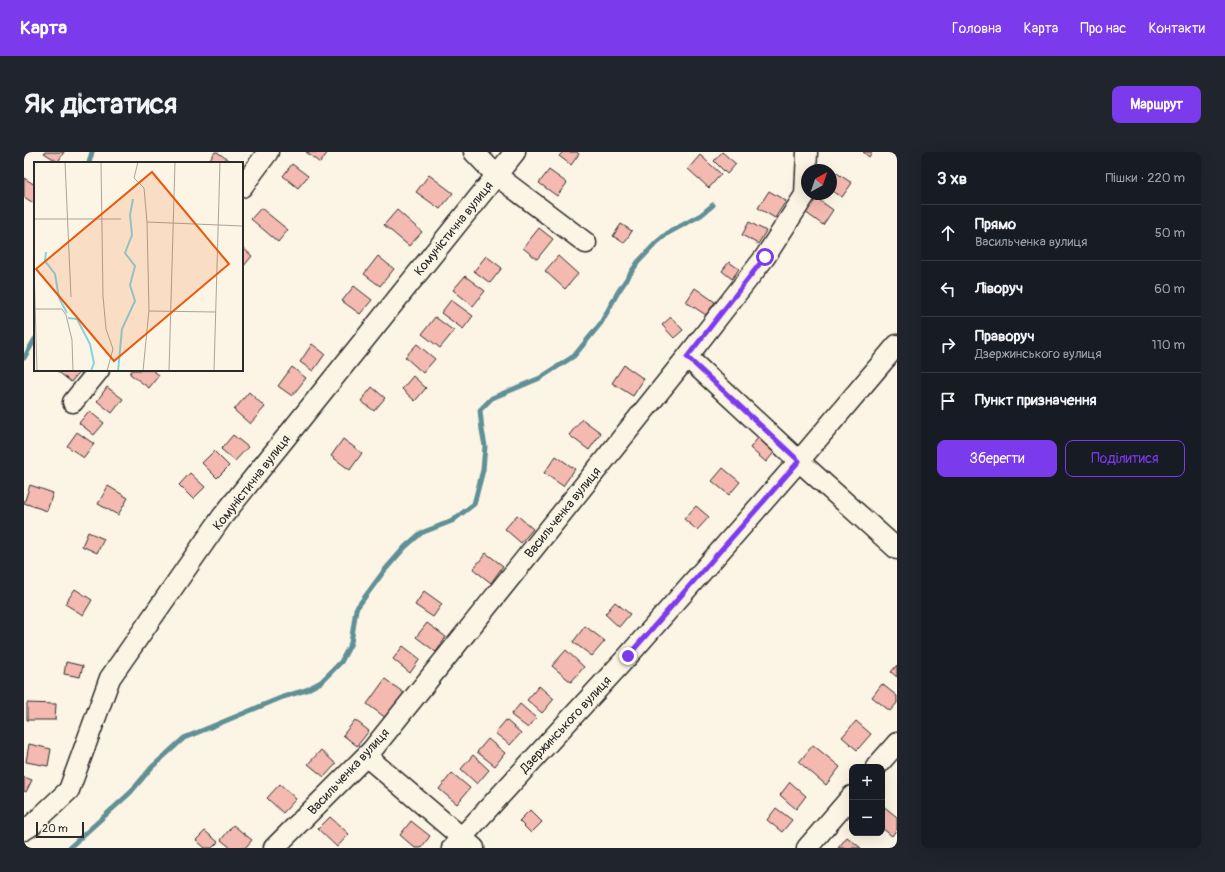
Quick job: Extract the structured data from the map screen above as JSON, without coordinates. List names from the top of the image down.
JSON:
{
  "streets": {
    "street": ["Комуністична вулиця", "Васильченка вулиця", "Дзержинського вулиця"]
  },
  "scale_bar": "20 m",
  "north": "top right",
  "page": {
    "header": "Карта",
    "nav": [
      "Головна",
      "Карта",
      "Про нас",
      "Контакти"
    ],
    "buttons": [
      "Маршрут",
      ["Зберегти", "Поділитися"]
    ],
    "title": "Як дістатися",
    "heading": ["3 хв", "Пішки · 220 m"],
    "list": [
      ["Прямо", "Васильченка вулиця", "50 m"],
      ["Ліворуч", "60 m"],
      ["Праворуч", "Дзержинського вулиця", "110 m"],
      "Пункт призначення"
    ],
    "map_buttons": ["+", "−"],
    "scale": "20 m"
  }
}
